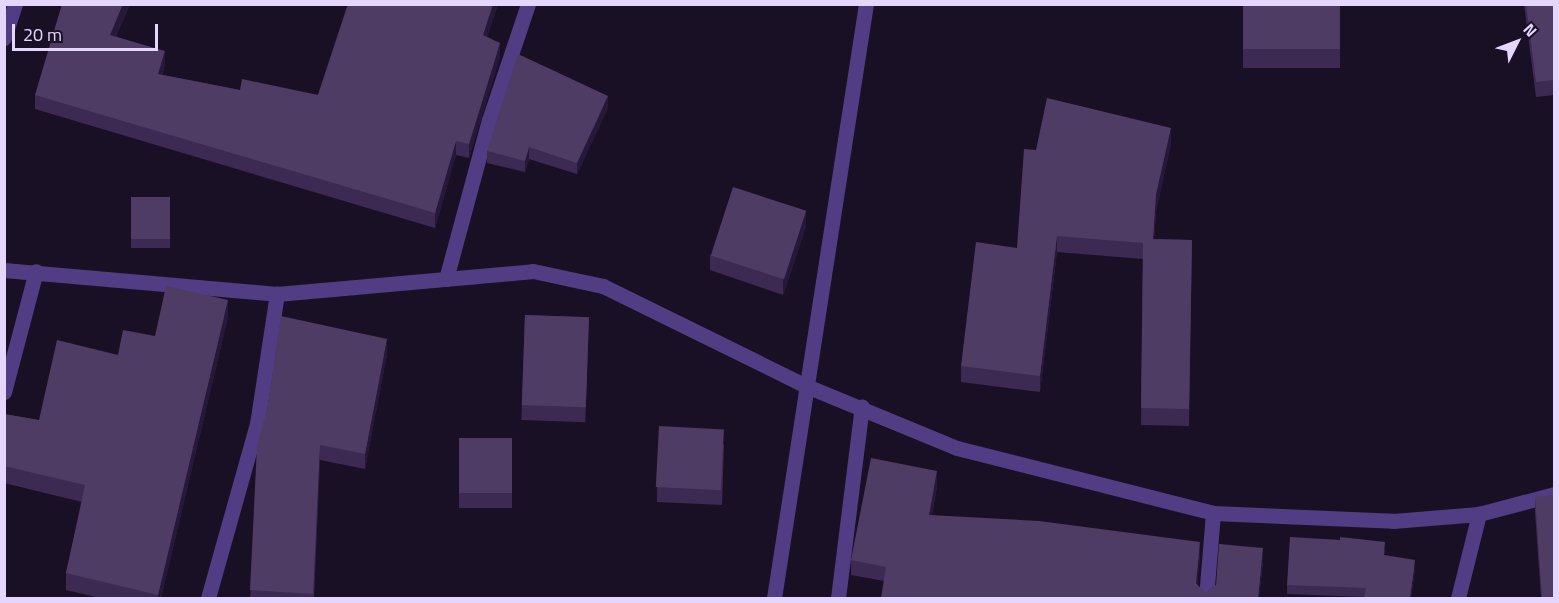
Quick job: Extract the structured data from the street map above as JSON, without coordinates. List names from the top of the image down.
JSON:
{
  "scale_bar": "20 m",
  "north": "top right"
}
